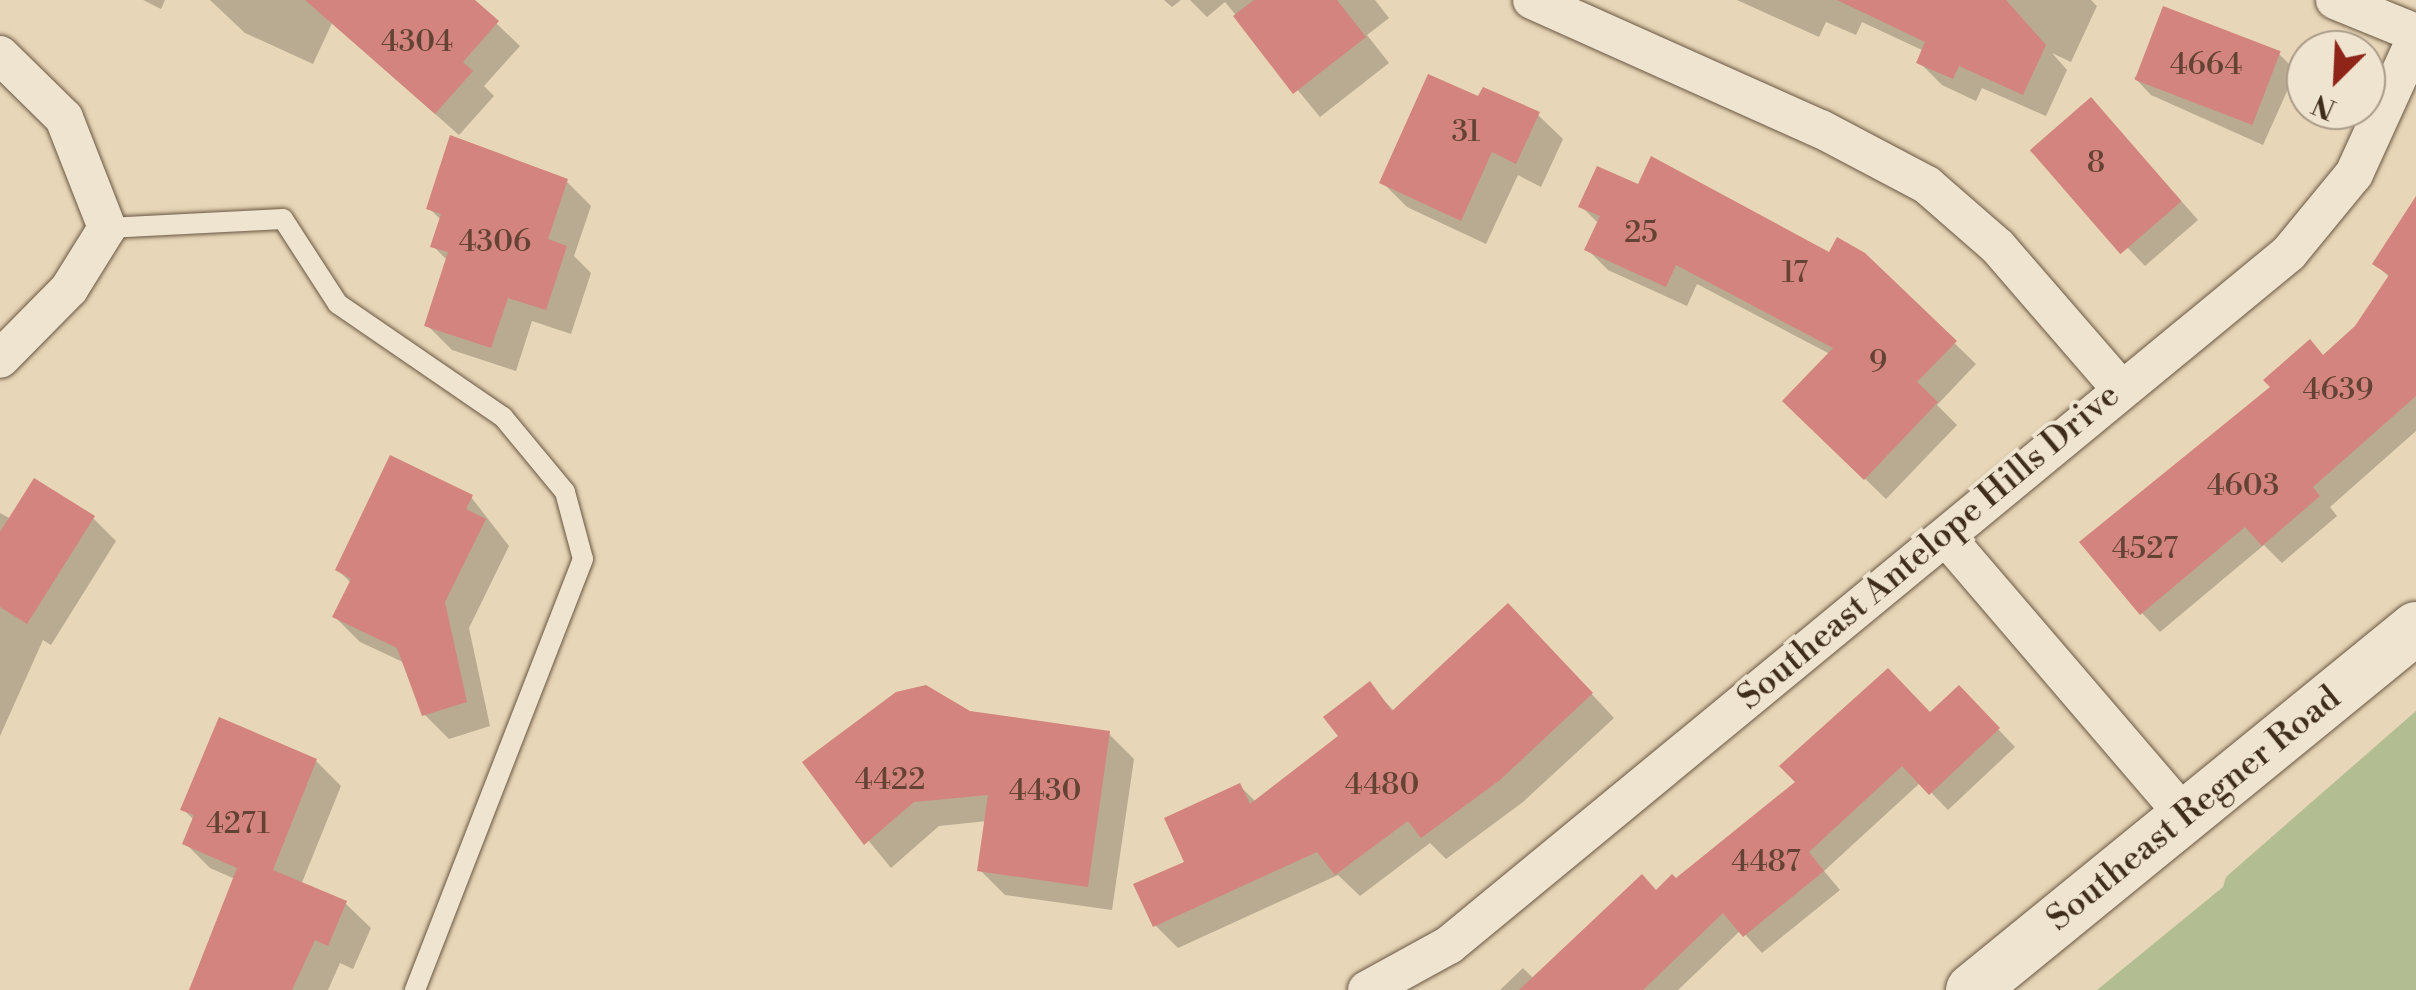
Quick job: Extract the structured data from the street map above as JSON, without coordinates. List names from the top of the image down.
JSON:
{
  "streets": {
    "main road": ["Southeast Regner Road"],
    "street": ["Southeast Antelope Hills Drive"]
  },
  "house_numbers": [
    "4304",
    "4664",
    "31",
    "8",
    "25",
    "4306",
    "17",
    "9",
    "4639",
    "4603",
    "4527",
    "4422",
    "4480",
    "4430",
    "4271",
    "4487"
  ],
  "north": "bottom left"
}
